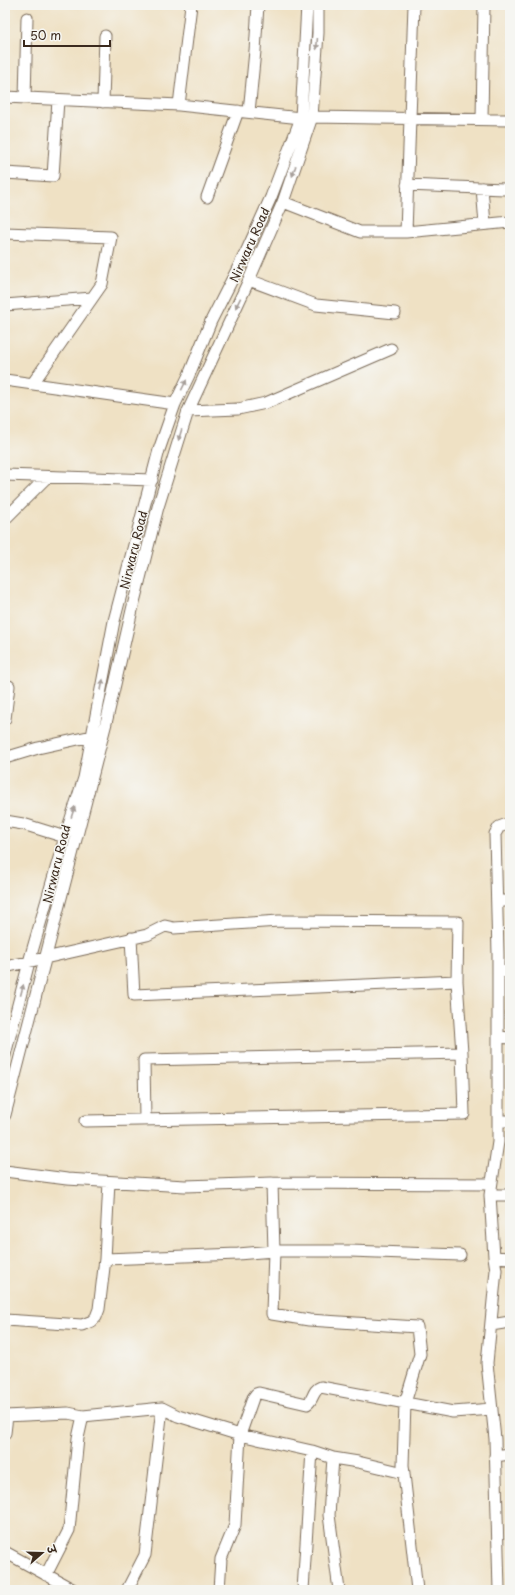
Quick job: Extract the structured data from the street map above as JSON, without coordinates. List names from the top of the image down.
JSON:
{
  "streets": {
    "street": ["Nirwaru Road"]
  },
  "scale_bar": "50 m",
  "north": "right"
}
